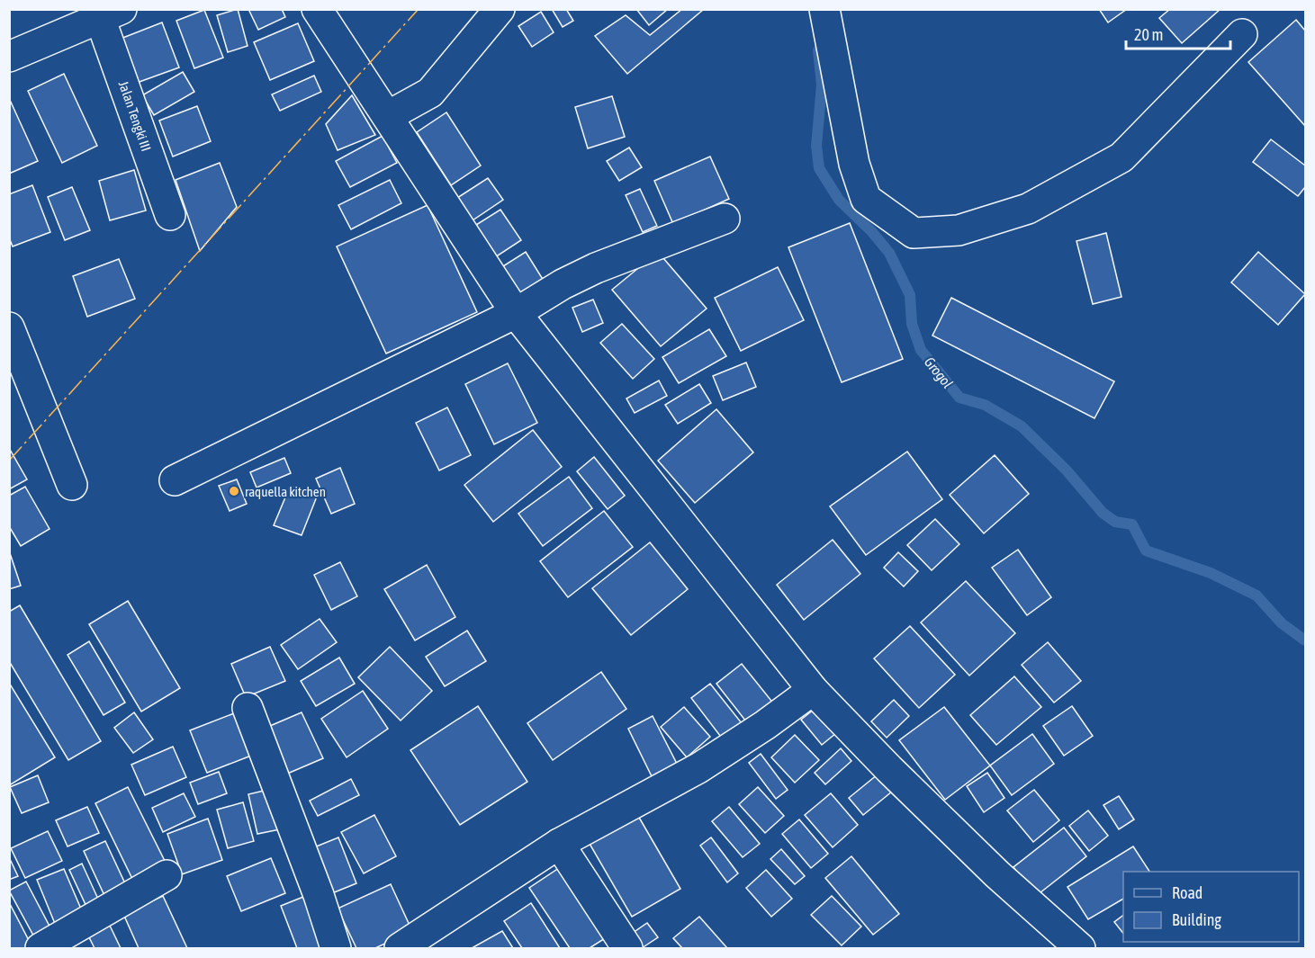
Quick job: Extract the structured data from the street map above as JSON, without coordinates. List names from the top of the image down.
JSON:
{
  "streets": {
    "street": ["Jalan Tengki III"]
  },
  "water": ["Grogol"],
  "places": ["raquella kitchen"],
  "legend": ["Road", "Building"],
  "scale_bar": "20 m"
}
